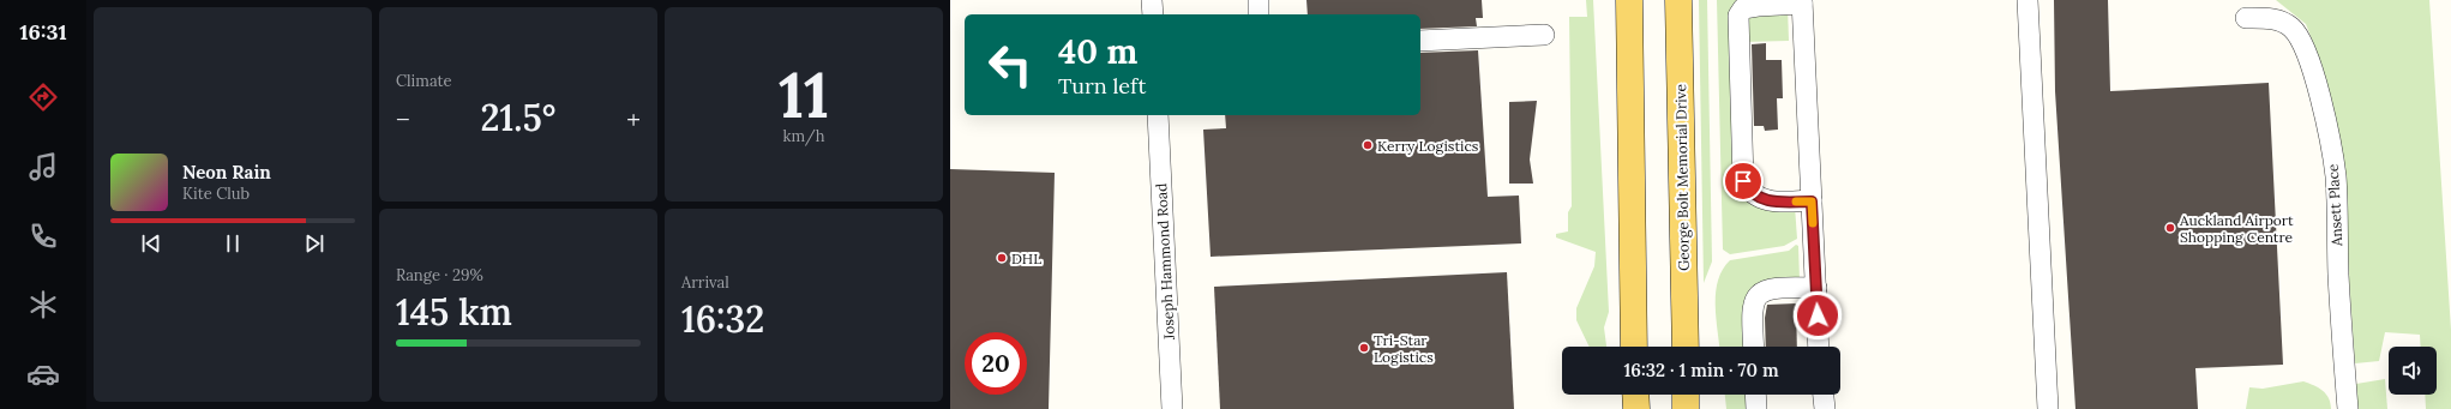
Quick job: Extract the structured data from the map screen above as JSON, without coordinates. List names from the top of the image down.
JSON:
{
  "streets": {
    "main road": ["George Bolt Memorial Drive"],
    "street": ["Ansett Place", "Joseph Hammond Road"]
  },
  "places": [
    "Kerry Logistics",
    "Auckland Airport Shopping Centre",
    "DHL",
    "Tri-Star Logistics"
  ],
  "page": {
    "tabs": "16:31",
    "tile": [
      "Climate",
      ["11", "km/h"],
      ["Range · 29%", "145 km"],
      ["Arrival", "16:32"]
    ],
    "turn": ["40 m", "Turn left"],
    "heat": ["−", "21.5°", "+"],
    "song": ["Neon Rain", "Kite Club"],
    "limit": "20",
    "trip": "16:32 · 1 min · 70 m"
  }
}
